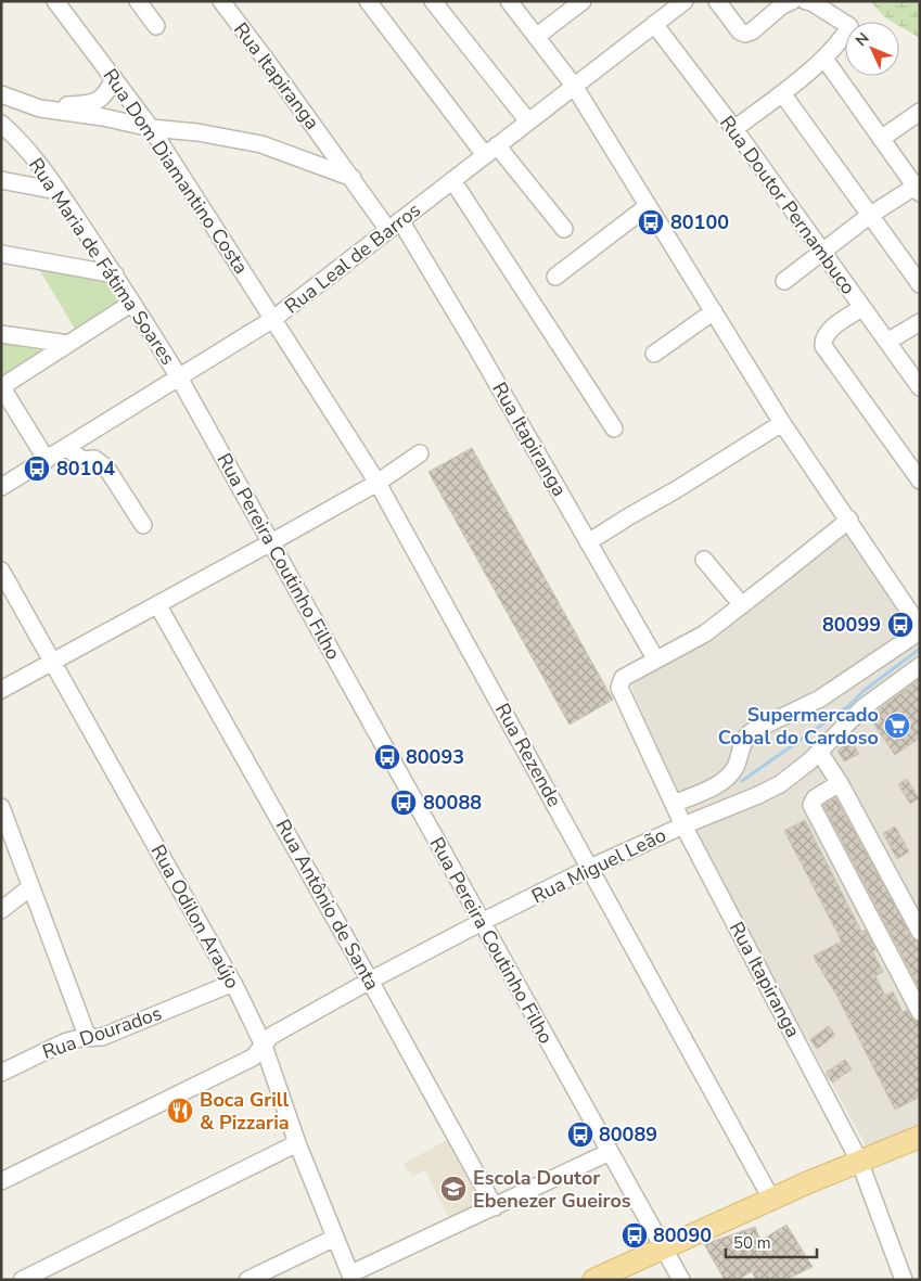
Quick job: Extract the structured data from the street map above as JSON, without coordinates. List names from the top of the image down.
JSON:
{
  "streets": {
    "street": [
      "Rua Itapiranga",
      "Rua Dom Diamantino Costa",
      "Rua Doutor Pernambuco",
      "Rua Leal de Barros",
      "Rua Maria de Fátima Soares",
      "Rua Pereira Coutinho Filho",
      "Rua Rezende",
      "Rua Miguel Leão",
      "Rua Antônio de Santa",
      "Rua Odilon Araújo",
      "Rua Dourados"
    ]
  },
  "crossings": [
    ["Rua Itapiranga", "Rua Leal de Barros"],
    ["Rua Itapiranga", "Rua Miguel Leão"],
    ["Rua Dom Diamantino Costa", "Rua Leal de Barros"],
    ["Rua Dom Diamantino Costa", "Rua Rezende"],
    ["Rua Doutor Pernambuco", "Rua Leal de Barros"],
    ["Rua Leal de Barros", "Rua Maria de Fátima Soares"],
    ["Rua Leal de Barros", "Rua Pereira Coutinho Filho"],
    ["Rua Leal de Barros", "Rua Rezende"],
    ["Rua Maria de Fátima Soares", "Rua Pereira Coutinho Filho"],
    ["Rua Pereira Coutinho Filho", "Rua Miguel Leão"],
    ["Rua Rezende", "Rua Miguel Leão"],
    ["Rua Miguel Leão", "Rua Antônio de Santa"],
    ["Rua Miguel Leão", "Rua Odilon Araújo"],
    ["Rua Odilon Araújo", "Rua Dourados"]
  ],
  "places": {
    "bus stop": [
      "80100",
      "80104",
      "80099",
      "80093",
      "80088",
      "80089",
      "80090"
    ],
    "supermarket": ["Supermercado Cobal do Cardoso"],
    "restaurant": ["Boca Grill & Pizzaria"],
    "school or university": ["Escola Doutor Ebenezer Gueiros"]
  },
  "scale_bar": "50 m",
  "north": "top left"
}
